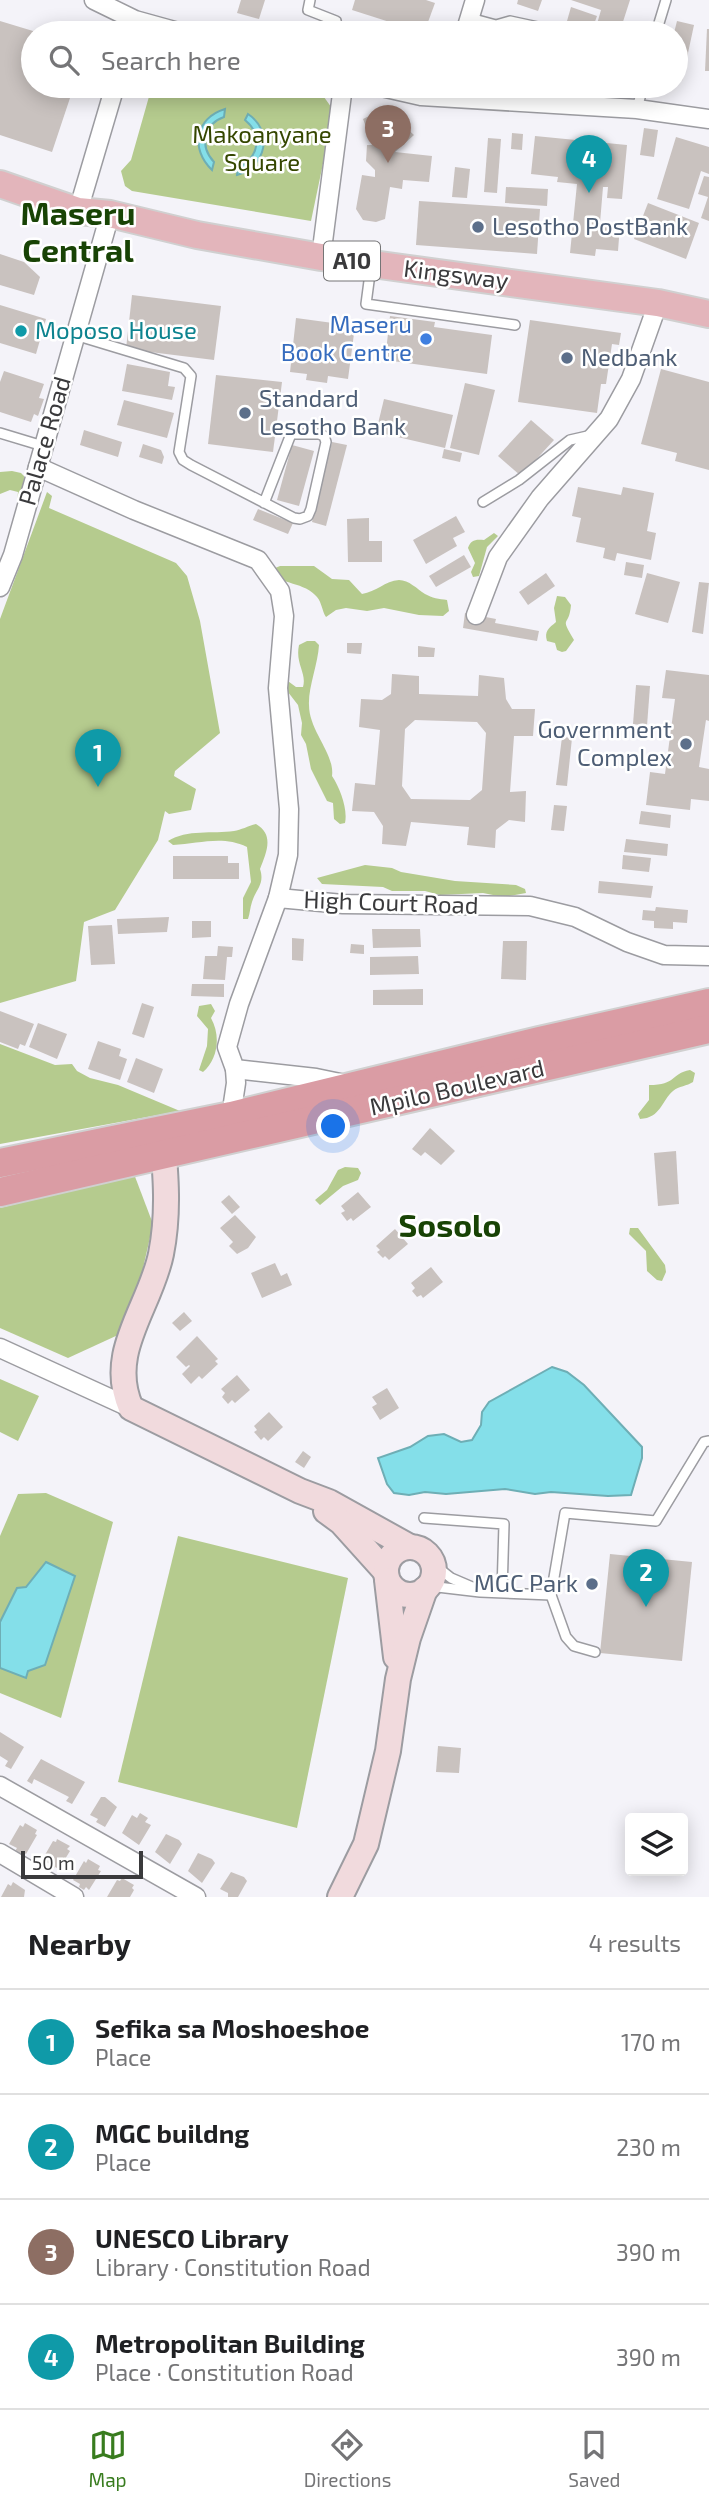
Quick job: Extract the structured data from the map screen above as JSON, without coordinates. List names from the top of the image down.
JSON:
{
  "streets": {
    "highway": ["Mpilo Boulevard"],
    "main road": ["A10", "Kingsway"],
    "street": ["Palace Road", "High Court Road"]
  },
  "crossings": [
    ["Kingsway", "Palace Road"],
    ["High Court Road", "Mpilo Boulevard"]
  ],
  "districts": ["Maseru Central", "Sosolo"],
  "parks": ["Makoanyane Square"],
  "places": [
    "Lesotho PostBank",
    "Moposo House",
    "Maseru Book Centre",
    "Nedbank",
    "Standard Lesotho Bank",
    "Government Complex",
    "MGC Park"
  ],
  "scale_bar": "50 m",
  "page": {
    "search": "Search here",
    "pins": [
      "3",
      "4",
      "1",
      "2"
    ],
    "scale": "50 m",
    "heading": ["Nearby", "4 results"],
    "list": [
      {
        "mark": "1",
        "name": "Sefika sa Moshoeshoe",
        "note": "Place",
        "value": "170 m"
      },
      {
        "mark": "2",
        "name": "MGC buildng",
        "note": "Place",
        "value": "230 m"
      },
      {
        "mark": "3",
        "name": "UNESCO Library",
        "note": "Library · Constitution Road",
        "value": "390 m"
      },
      {
        "mark": "4",
        "name": "Metropolitan Building",
        "note": "Place · Constitution Road",
        "value": "390 m"
      }
    ],
    "nav": ["Map", "Directions", "Saved"]
  }
}
